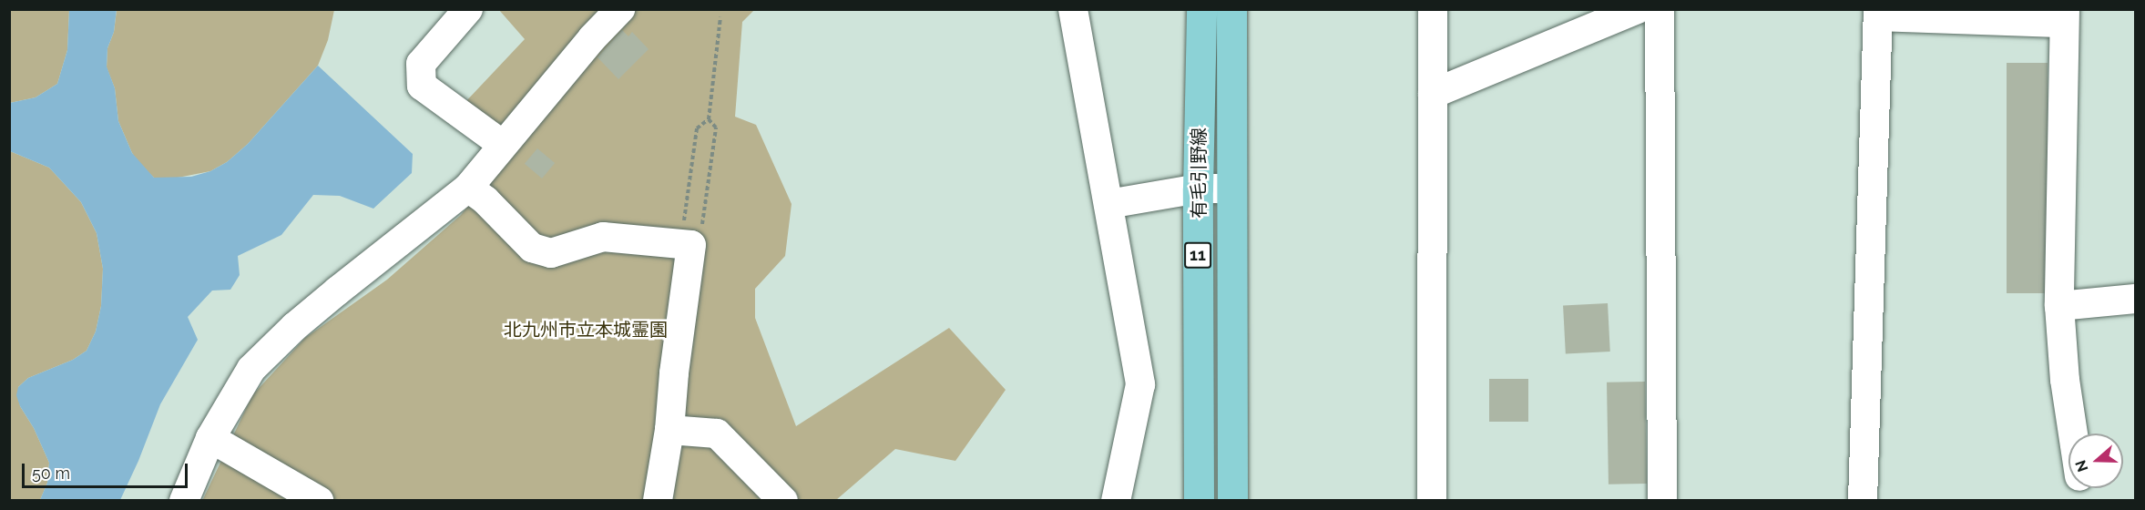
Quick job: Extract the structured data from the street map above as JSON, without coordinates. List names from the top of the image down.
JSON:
{
  "streets": {
    "main road": ["有毛引野線", "11"]
  },
  "parks": ["北九州市立本城霊園"],
  "scale_bar": "50 m",
  "north": "left"
}
